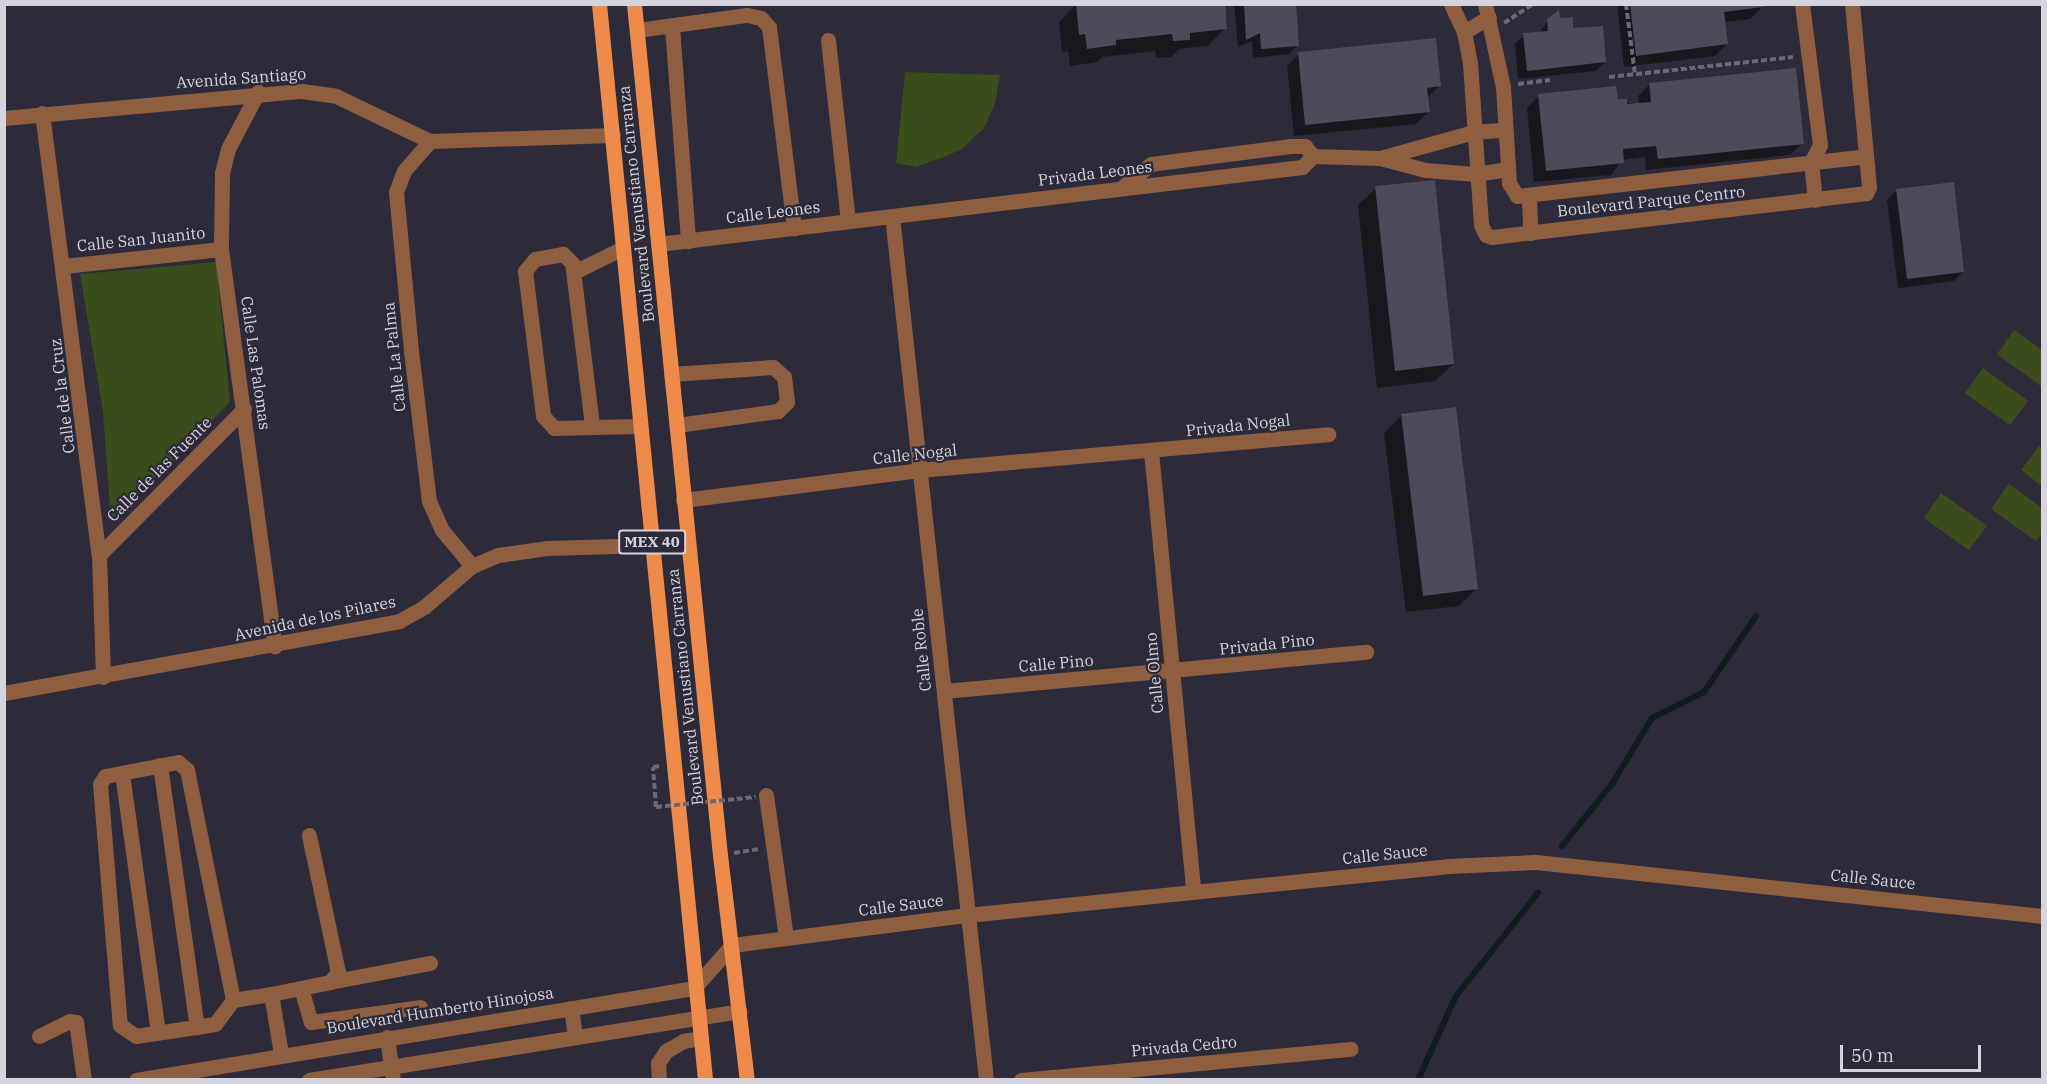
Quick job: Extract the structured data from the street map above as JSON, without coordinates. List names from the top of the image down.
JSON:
{
  "streets": {
    "main road": ["Boulevard Venustiano Carranza", "MEX 40"],
    "street": [
      "Avenida Santiago",
      "Privada Leones",
      "Boulevard Parque Centro",
      "Calle Leones",
      "Calle San Juanito",
      "Calle La Palma",
      "Calle Las Palomas",
      "Calle de la Cruz",
      "Privada Nogal",
      "Calle Nogal",
      "Calle de las Fuente",
      "Avenida de los Pilares",
      "Privada Pino",
      "Calle Roble",
      "Calle Pino",
      "Calle Olmo",
      "Calle Sauce",
      "Boulevard Humberto Hinojosa",
      "Privada Cedro"
    ]
  },
  "crossings": [
    ["Avenida Santiago", "Boulevard Venustiano Carranza"],
    ["Avenida Santiago", "Calle La Palma"],
    ["Avenida Santiago", "Calle Las Palomas"],
    ["Avenida Santiago", "Calle de la Cruz"],
    ["Privada Leones", "Calle Leones"],
    ["Privada Leones", "Calle Roble"],
    ["Boulevard Venustiano Carranza", "Calle Leones"],
    ["Boulevard Venustiano Carranza", "Calle Nogal"],
    ["Boulevard Venustiano Carranza", "Avenida de los Pilares"],
    ["Boulevard Venustiano Carranza", "Calle Sauce"],
    ["Boulevard Venustiano Carranza", "Boulevard Humberto Hinojosa"],
    ["Calle Leones", "Calle Roble"],
    ["Calle San Juanito", "Calle Las Palomas"],
    ["Calle San Juanito", "Calle de la Cruz"],
    ["Calle La Palma", "Avenida de los Pilares"],
    ["Calle Las Palomas", "Calle de las Fuente"],
    ["Calle Las Palomas", "Avenida de los Pilares"],
    ["Calle de la Cruz", "Calle de las Fuente"],
    ["Calle de la Cruz", "Avenida de los Pilares"],
    ["Privada Nogal", "Calle Nogal"],
    ["Privada Nogal", "Calle Olmo"],
    ["Calle Nogal", "Calle Roble"],
    ["Calle Nogal", "Calle Olmo"],
    ["Privada Pino", "Calle Pino"],
    ["Privada Pino", "Calle Olmo"],
    ["Calle Roble", "Calle Pino"],
    ["Calle Roble", "Calle Sauce"],
    ["Calle Pino", "Calle Olmo"],
    ["Calle Olmo", "Calle Sauce"]
  ],
  "scale_bar": "50 m"
}
